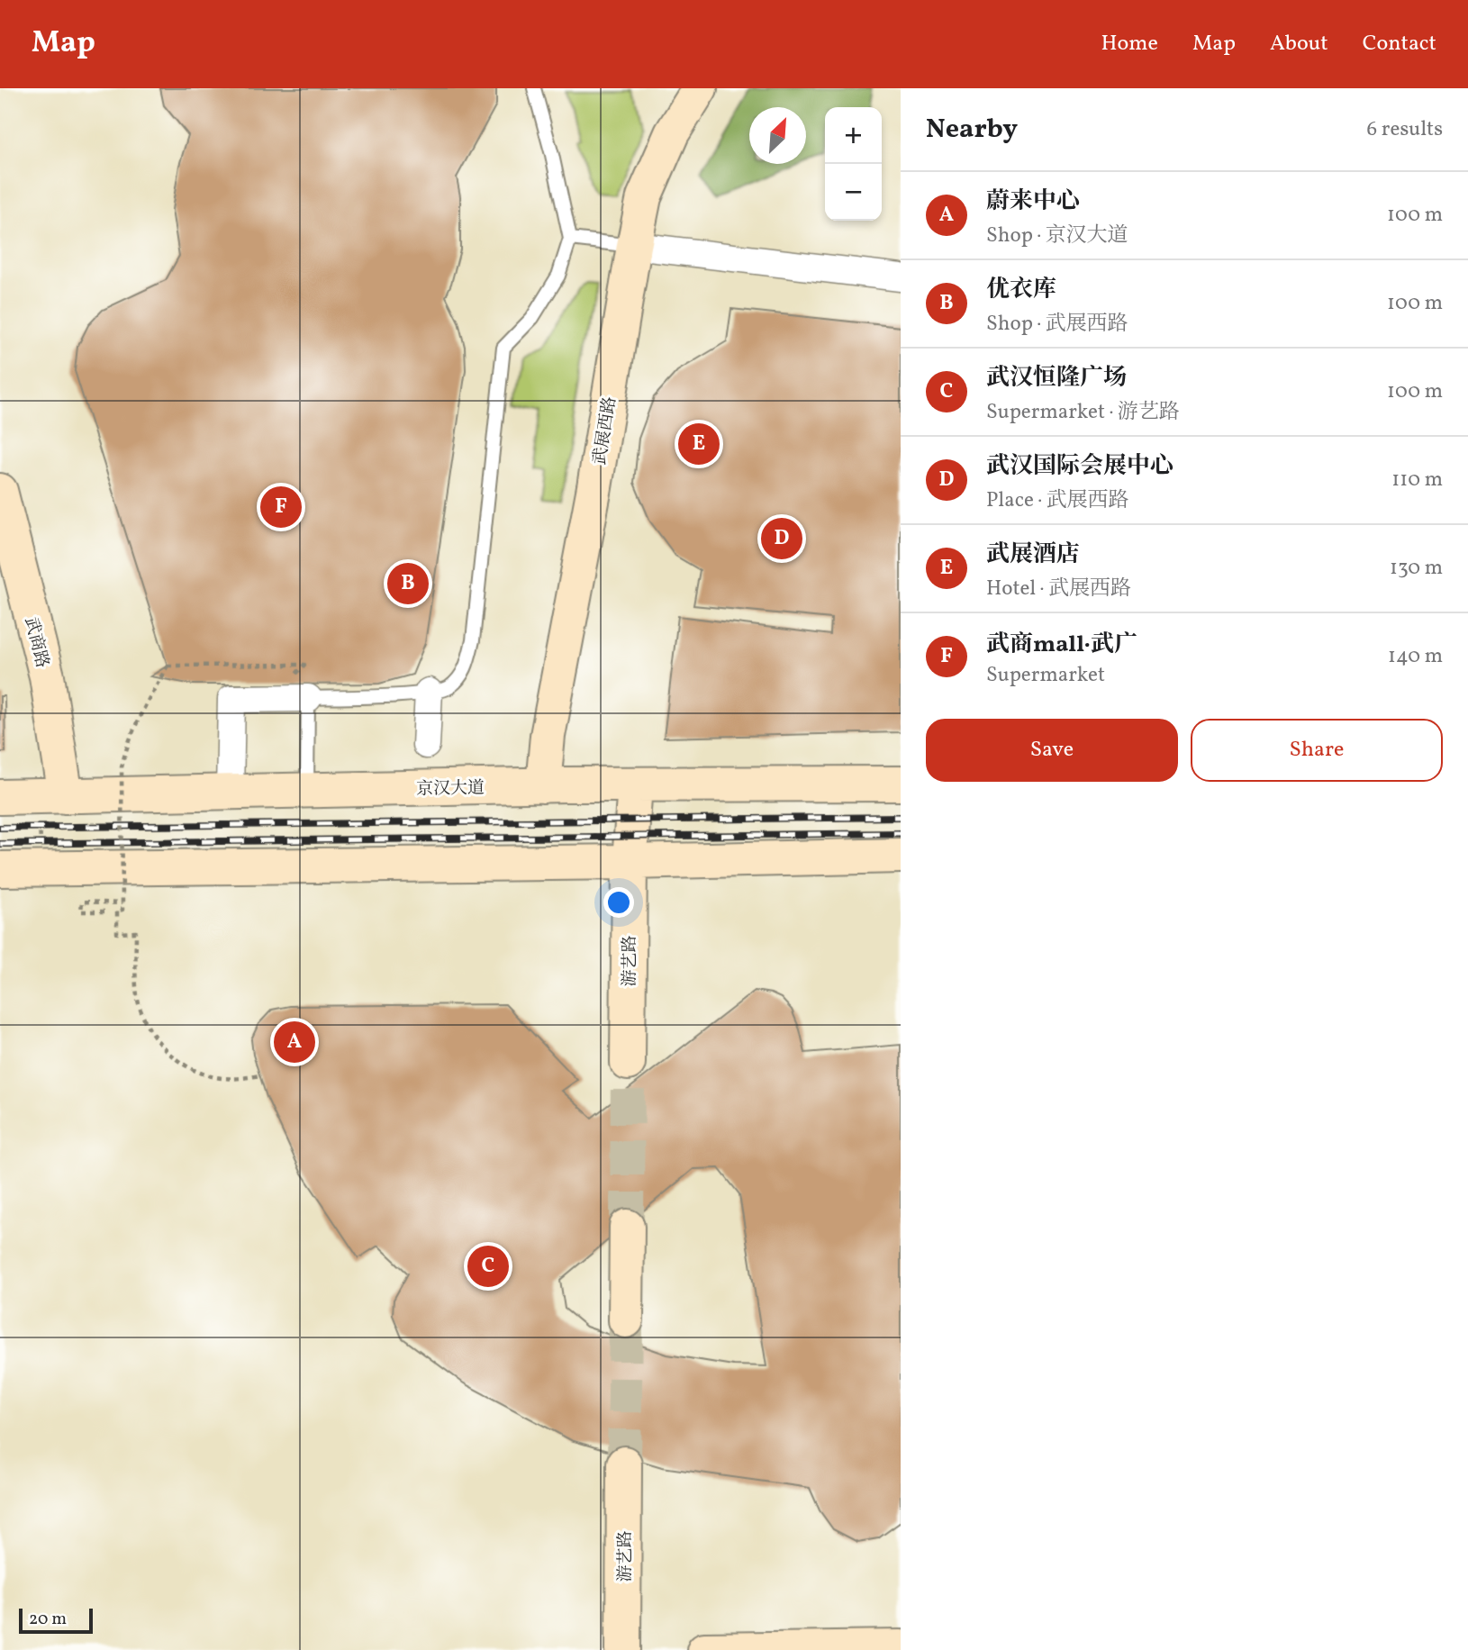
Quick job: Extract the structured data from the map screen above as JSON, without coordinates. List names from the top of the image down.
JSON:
{
  "streets": {
    "main road": [
      "武展西路",
      "武商路",
      "京汉大道",
      "游艺路"
    ]
  },
  "crossings": [
    ["武展西路", "京汉大道"],
    ["武商路", "京汉大道"],
    ["京汉大道", "游艺路"]
  ],
  "scale_bar": "20 m",
  "north": "top right",
  "page": {
    "header": "Map",
    "nav": [
      "Home",
      "Map",
      "About",
      "Contact"
    ],
    "heading": ["Nearby", "6 results"],
    "map_buttons": ["+", "−"],
    "list": [
      {
        "mark": "A",
        "name": "蔚来中心",
        "note": "Shop · 京汉大道",
        "value": "100 m"
      },
      {
        "mark": "B",
        "name": "优衣库",
        "note": "Shop · 武展西路",
        "value": "100 m"
      },
      {
        "mark": "C",
        "name": "武汉恒隆广场",
        "note": "Supermarket · 游艺路",
        "value": "100 m"
      },
      {
        "mark": "D",
        "name": "武汉国际会展中心",
        "note": "Place · 武展西路",
        "value": "110 m"
      },
      {
        "mark": "E",
        "name": "武展酒店",
        "note": "Hotel · 武展西路",
        "value": "130 m"
      },
      {
        "mark": "F",
        "name": "武商mall·武广",
        "note": "Supermarket",
        "value": "140 m"
      }
    ],
    "pins": [
      "E",
      "F",
      "D",
      "B",
      "A",
      "C"
    ],
    "buttons": ["Save", "Share"],
    "scale": "20 m"
  }
}
